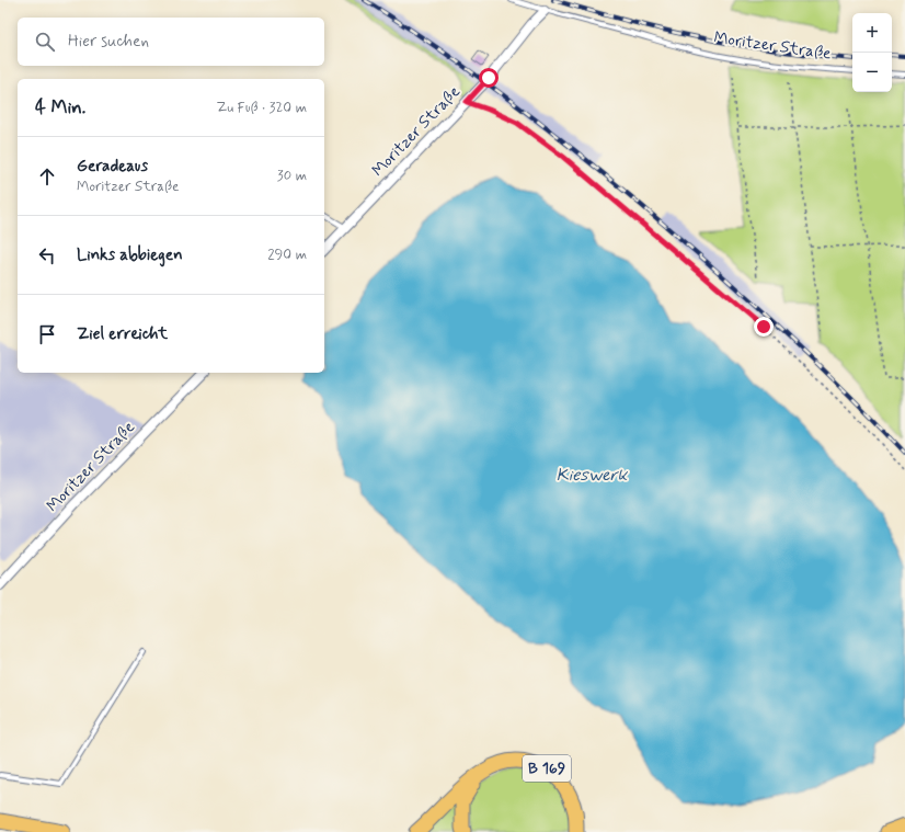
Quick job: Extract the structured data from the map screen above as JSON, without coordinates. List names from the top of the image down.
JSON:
{
  "streets": {
    "highway": ["B 169"],
    "street": ["Moritzer Straße"]
  },
  "water": ["Kieswerk"],
  "page": {
    "map_buttons": ["+", "−"],
    "search": "Hier suchen",
    "heading": ["4 Min.", "Zu Fuß · 320 m"],
    "list": [
      ["Geradeaus", "Moritzer Straße", "30 m"],
      ["Links abbiegen", "290 m"],
      "Ziel erreicht"
    ]
  }
}
